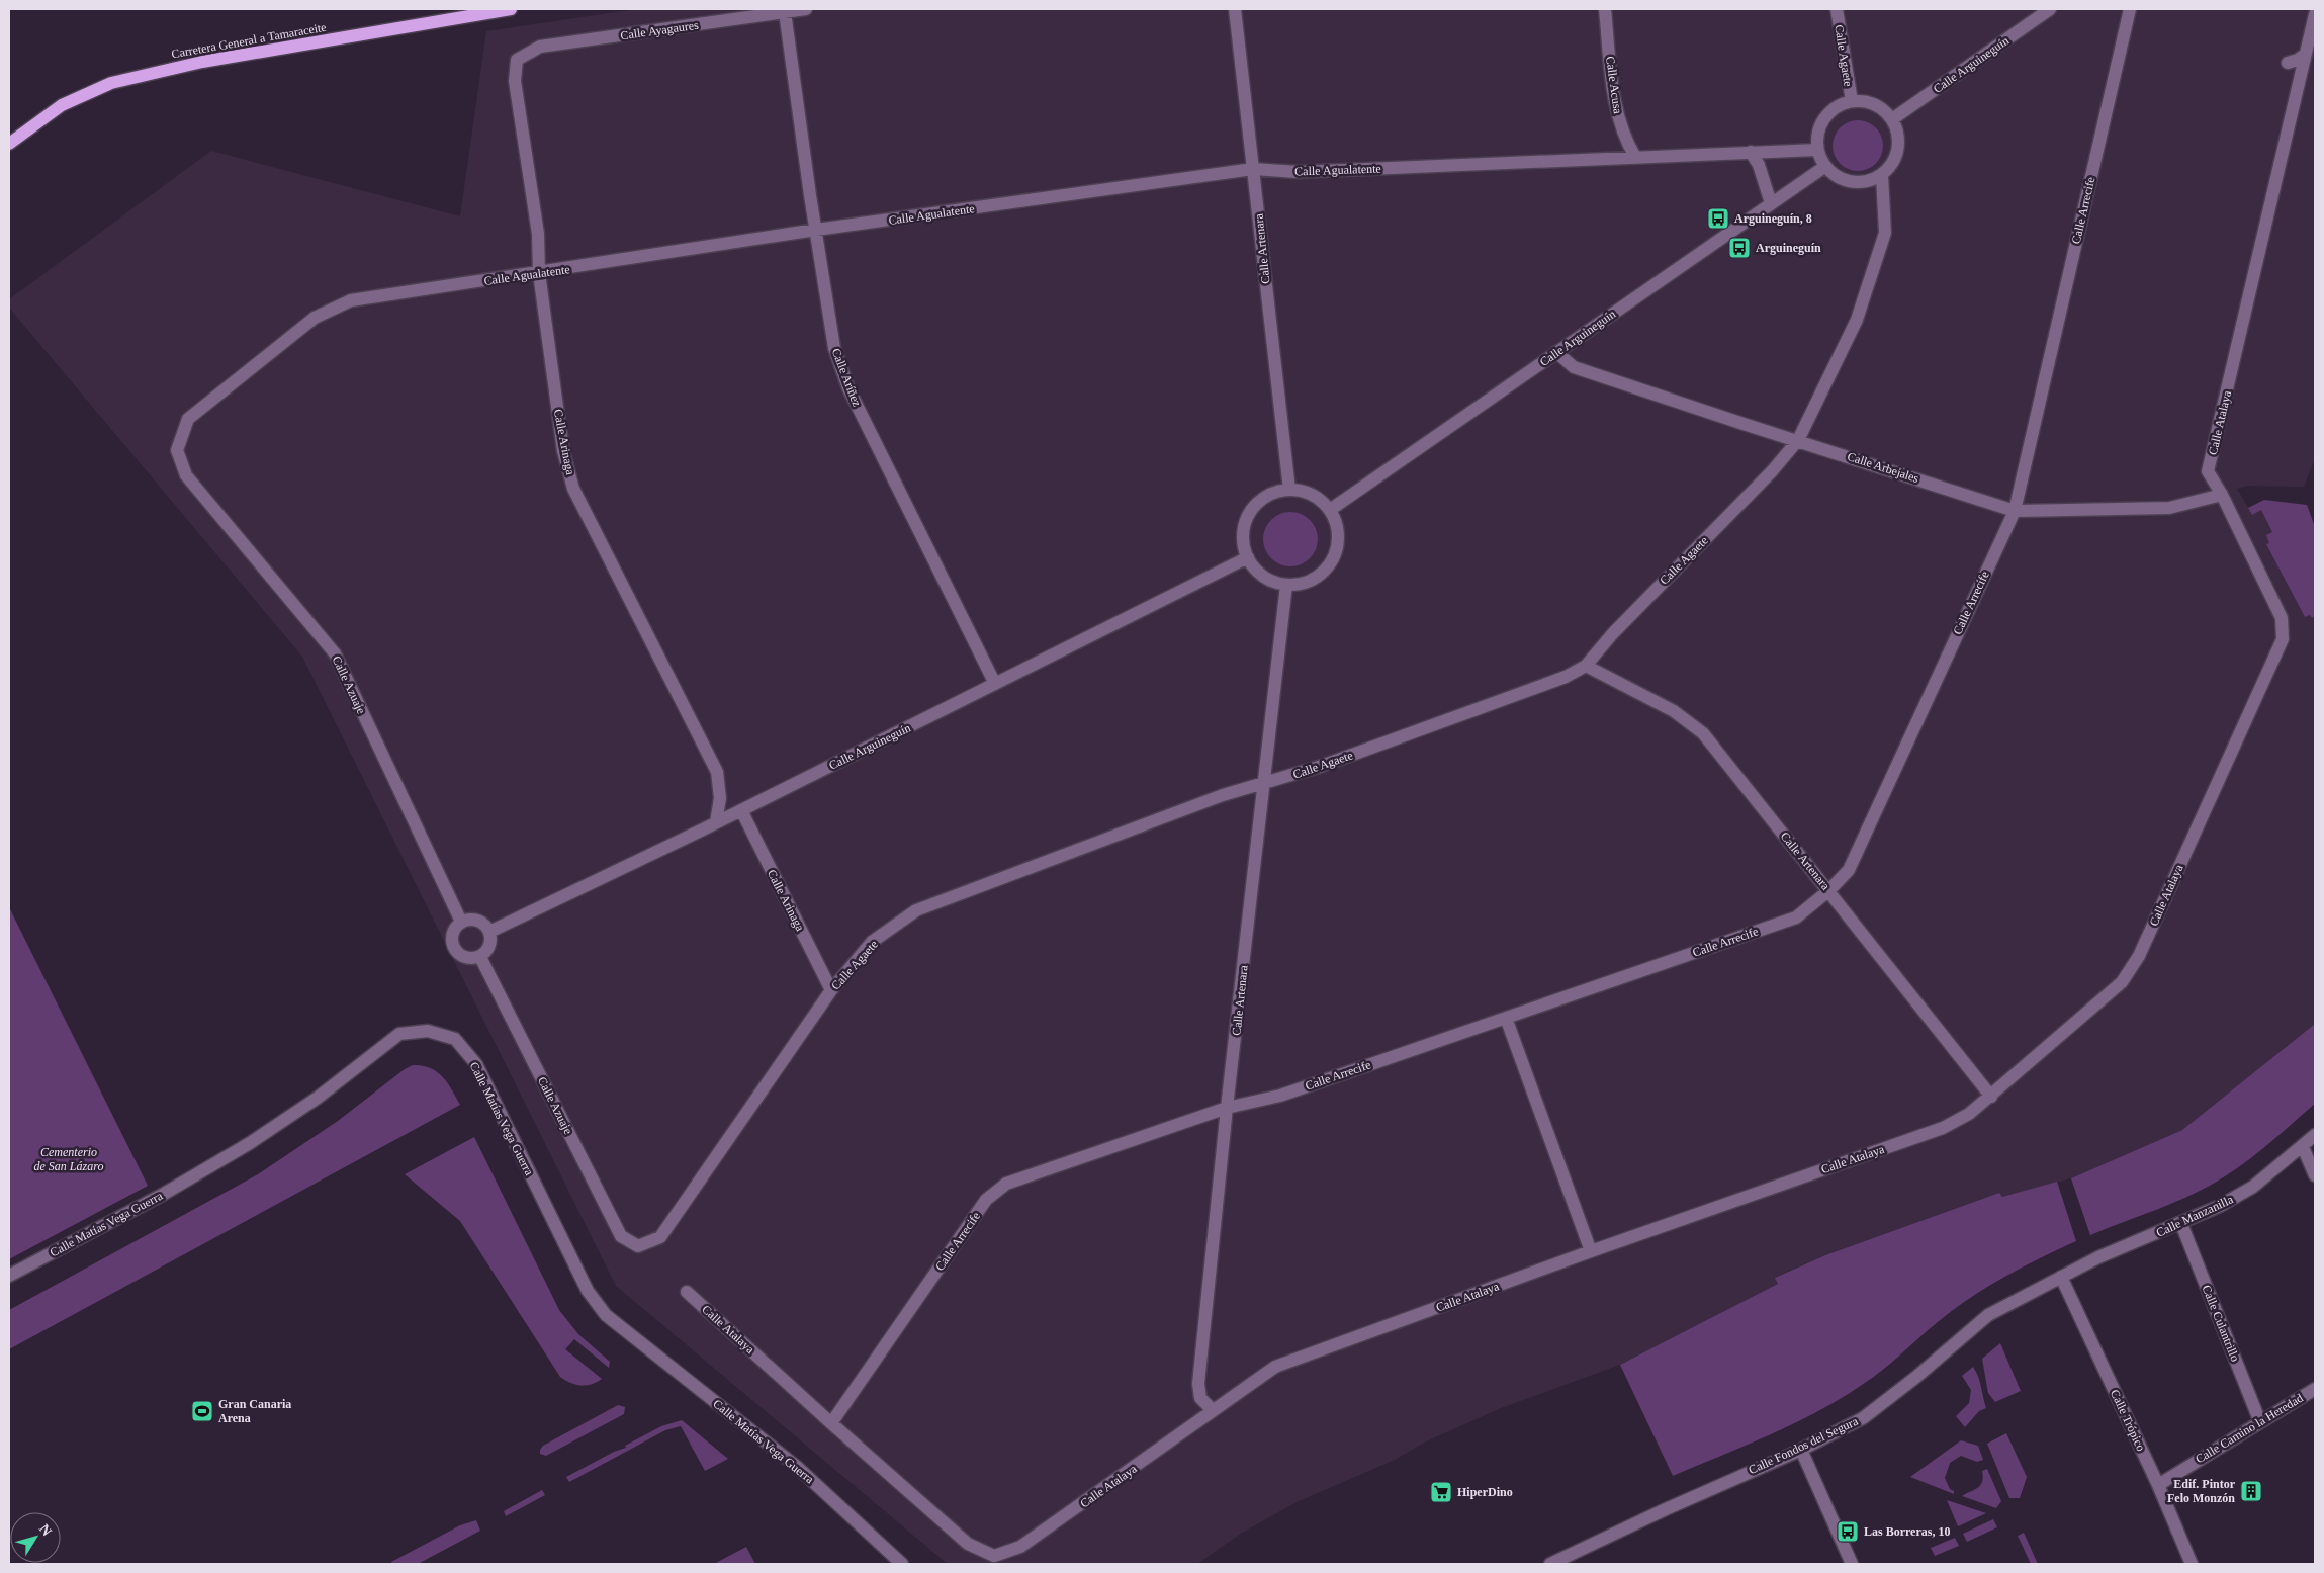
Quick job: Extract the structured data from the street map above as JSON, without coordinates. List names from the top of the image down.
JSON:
{
  "streets": {
    "main road": ["Carretera General a Tamaraceite"],
    "street": [
      "Calle Ayagaures",
      "Calle Agaete",
      "Calle Arguineguín",
      "Calle Acusa",
      "Calle Agualatente",
      "Calle Arrecife",
      "Calle Artenara",
      "Calle Aríñez",
      "Calle Atalaya",
      "Calle Arinaga",
      "Calle Arbejales",
      "Calle Azuaje",
      "Calle Matías Vega Guerra",
      "Calle Manzanilla",
      "Calle Culantrillo",
      "Calle Trópico",
      "Calle Camino la Heredad",
      "Calle Fondos del Segura"
    ]
  },
  "crossings": [
    ["Calle Ayagaures", "Calle Aríñez"],
    ["Calle Ayagaures", "Calle Arinaga"],
    ["Calle Agaete", "Calle Arguineguín"],
    ["Calle Agaete", "Calle Agualatente"],
    ["Calle Agaete", "Calle Artenara"],
    ["Calle Agaete", "Calle Arinaga"],
    ["Calle Agaete", "Calle Arbejales"],
    ["Calle Agaete", "Calle Azuaje"],
    ["Calle Arguineguín", "Calle Agualatente"],
    ["Calle Arguineguín", "Calle Artenara"],
    ["Calle Arguineguín", "Calle Aríñez"],
    ["Calle Arguineguín", "Calle Arinaga"],
    ["Calle Arguineguín", "Calle Arbejales"],
    ["Calle Arguineguín", "Calle Azuaje"],
    ["Calle Acusa", "Calle Agualatente"],
    ["Calle Agualatente", "Calle Artenara"],
    ["Calle Agualatente", "Calle Aríñez"],
    ["Calle Agualatente", "Calle Arinaga"],
    ["Calle Agualatente", "Calle Azuaje"],
    ["Calle Arrecife", "Calle Artenara"],
    ["Calle Arrecife", "Calle Atalaya"],
    ["Calle Arrecife", "Calle Arbejales"],
    ["Calle Artenara", "Calle Atalaya"],
    ["Calle Atalaya", "Calle Arbejales"],
    ["Calle Manzanilla", "Calle Culantrillo"],
    ["Calle Manzanilla", "Calle Trópico"],
    ["Calle Manzanilla", "Calle Fondos del Segura"],
    ["Calle Culantrillo", "Calle Camino la Heredad"],
    ["Calle Trópico", "Calle Camino la Heredad"],
    ["Calle Trópico", "Calle Fondos del Segura"]
  ],
  "parks": ["Cementerio de San Lázaro"],
  "places": {
    "bus stop": ["Arguineguín, 8", "Arguineguín", "Las Borreras, 10"],
    "sports": ["Gran Canaria Arena"],
    "building": ["Edif. Pintor Felo Monzón"],
    "supermarket": ["HiperDino"]
  },
  "north": "top right"
}
